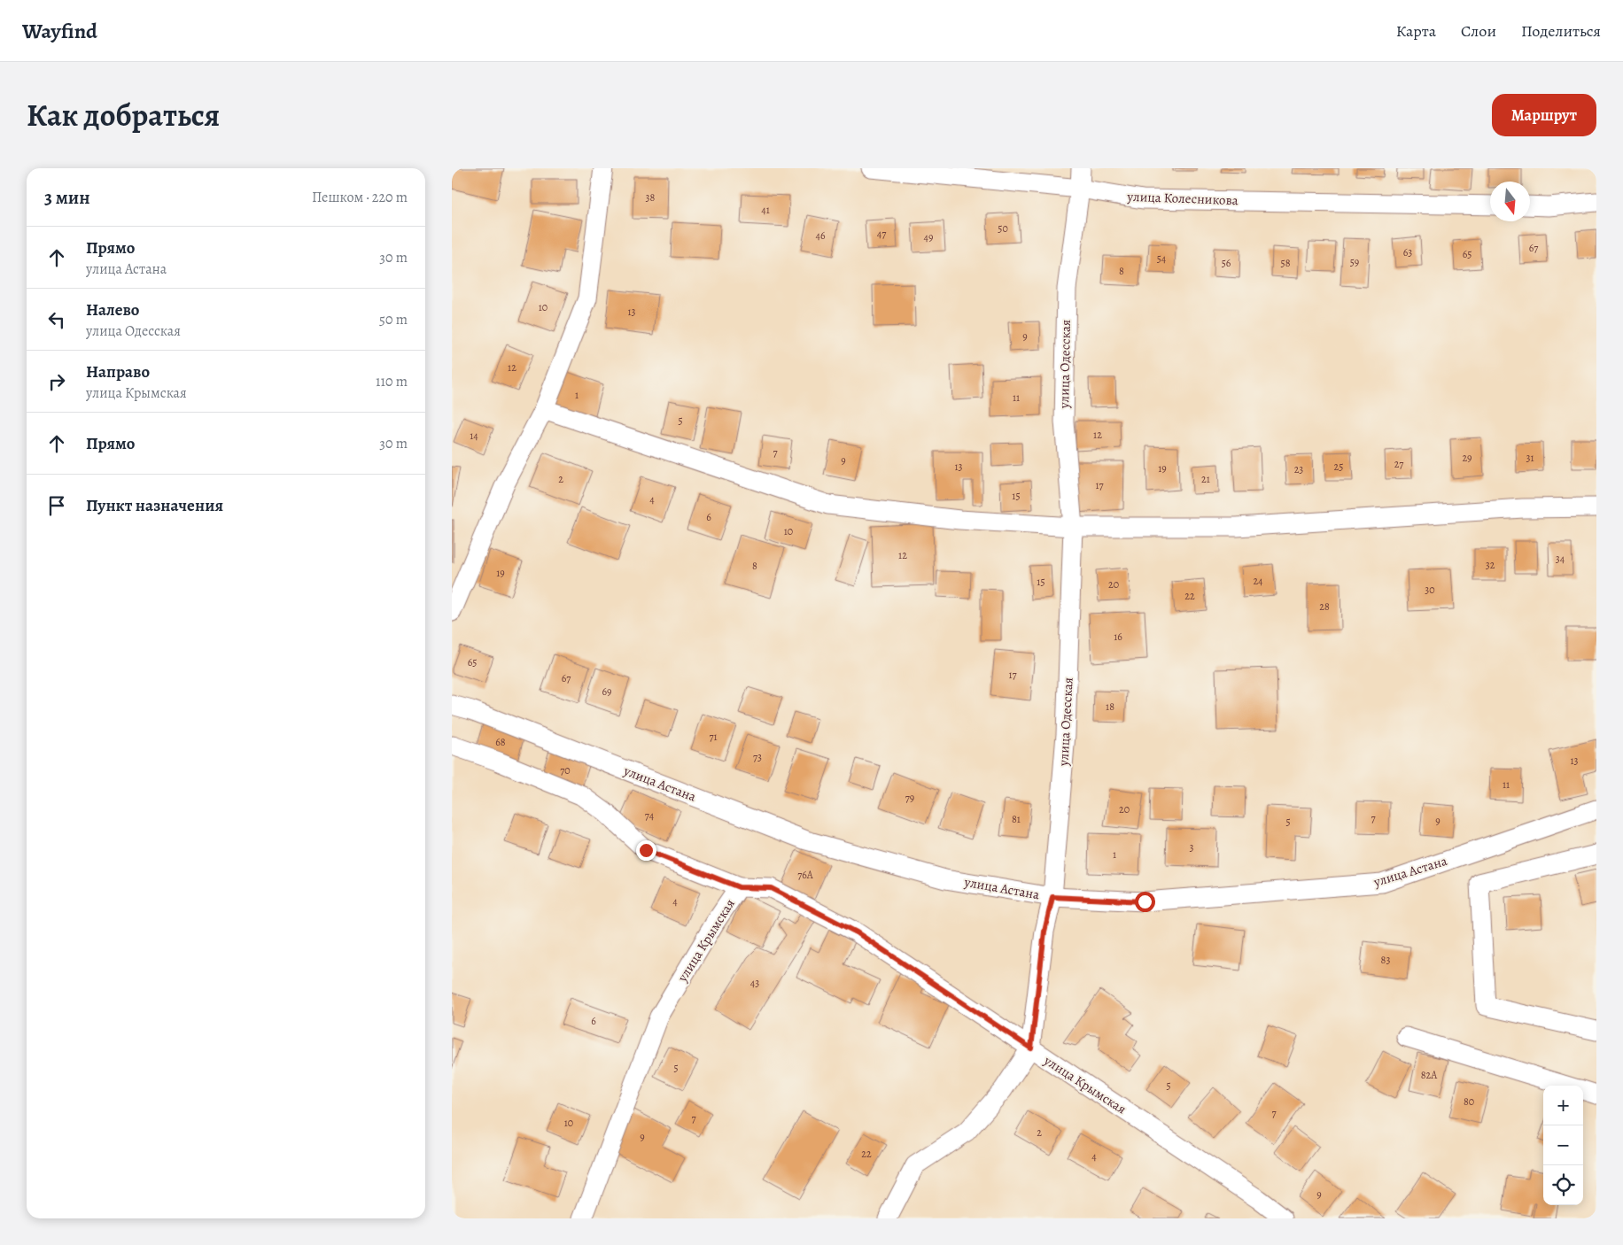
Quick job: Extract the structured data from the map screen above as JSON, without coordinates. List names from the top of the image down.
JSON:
{
  "streets": {
    "street": [
      "улица Колесникова",
      "улица Одесская",
      "улица Астана",
      "улица Крымская"
    ]
  },
  "crossings": [
    ["улица Колесникова", "улица Одесская"],
    ["улица Одесская", "улица Астана"],
    ["улица Одесская", "улица Крымская"]
  ],
  "house_numbers": [
    "38",
    "41",
    "50",
    "47",
    "46",
    "49",
    "67",
    "63",
    "65",
    "54",
    "59",
    "56",
    "58",
    "8",
    "10",
    "13",
    "9",
    "12",
    "1",
    "11",
    "5",
    "12",
    "14",
    "7",
    "29",
    "31",
    "9",
    "27",
    "13",
    "25",
    "19",
    "23",
    "2",
    "21",
    "17",
    "15",
    "4",
    "6",
    "10",
    "12",
    "34",
    "32",
    "8",
    "19",
    "24",
    "15",
    "20",
    "30",
    "22",
    "28",
    "16",
    "65",
    "17",
    "67",
    "69",
    "18",
    "71",
    "68",
    "73",
    "13",
    "70",
    "11",
    "79",
    "20",
    "74",
    "7",
    "81",
    "9",
    "5",
    "3",
    "1",
    "76А",
    "4",
    "83",
    "43",
    "6",
    "5",
    "82А",
    "5",
    "80",
    "7",
    "7",
    "10",
    "2",
    "9",
    "22",
    "4",
    "9"
  ],
  "north": "bottom",
  "page": {
    "header": "Wayfind",
    "nav": ["Карта", "Слои", "Поделиться"],
    "title": "Как добраться",
    "buttons": "Маршрут",
    "heading": ["3 мин", "Пешком · 220 m"],
    "list": [
      ["Прямо", "улица Астана", "30 m"],
      ["Налево", "улица Одесская", "50 m"],
      ["Направо", "улица Крымская", "110 m"],
      ["Прямо", "30 m"],
      "Пункт назначения"
    ],
    "map_buttons": ["+", "−"]
  }
}
